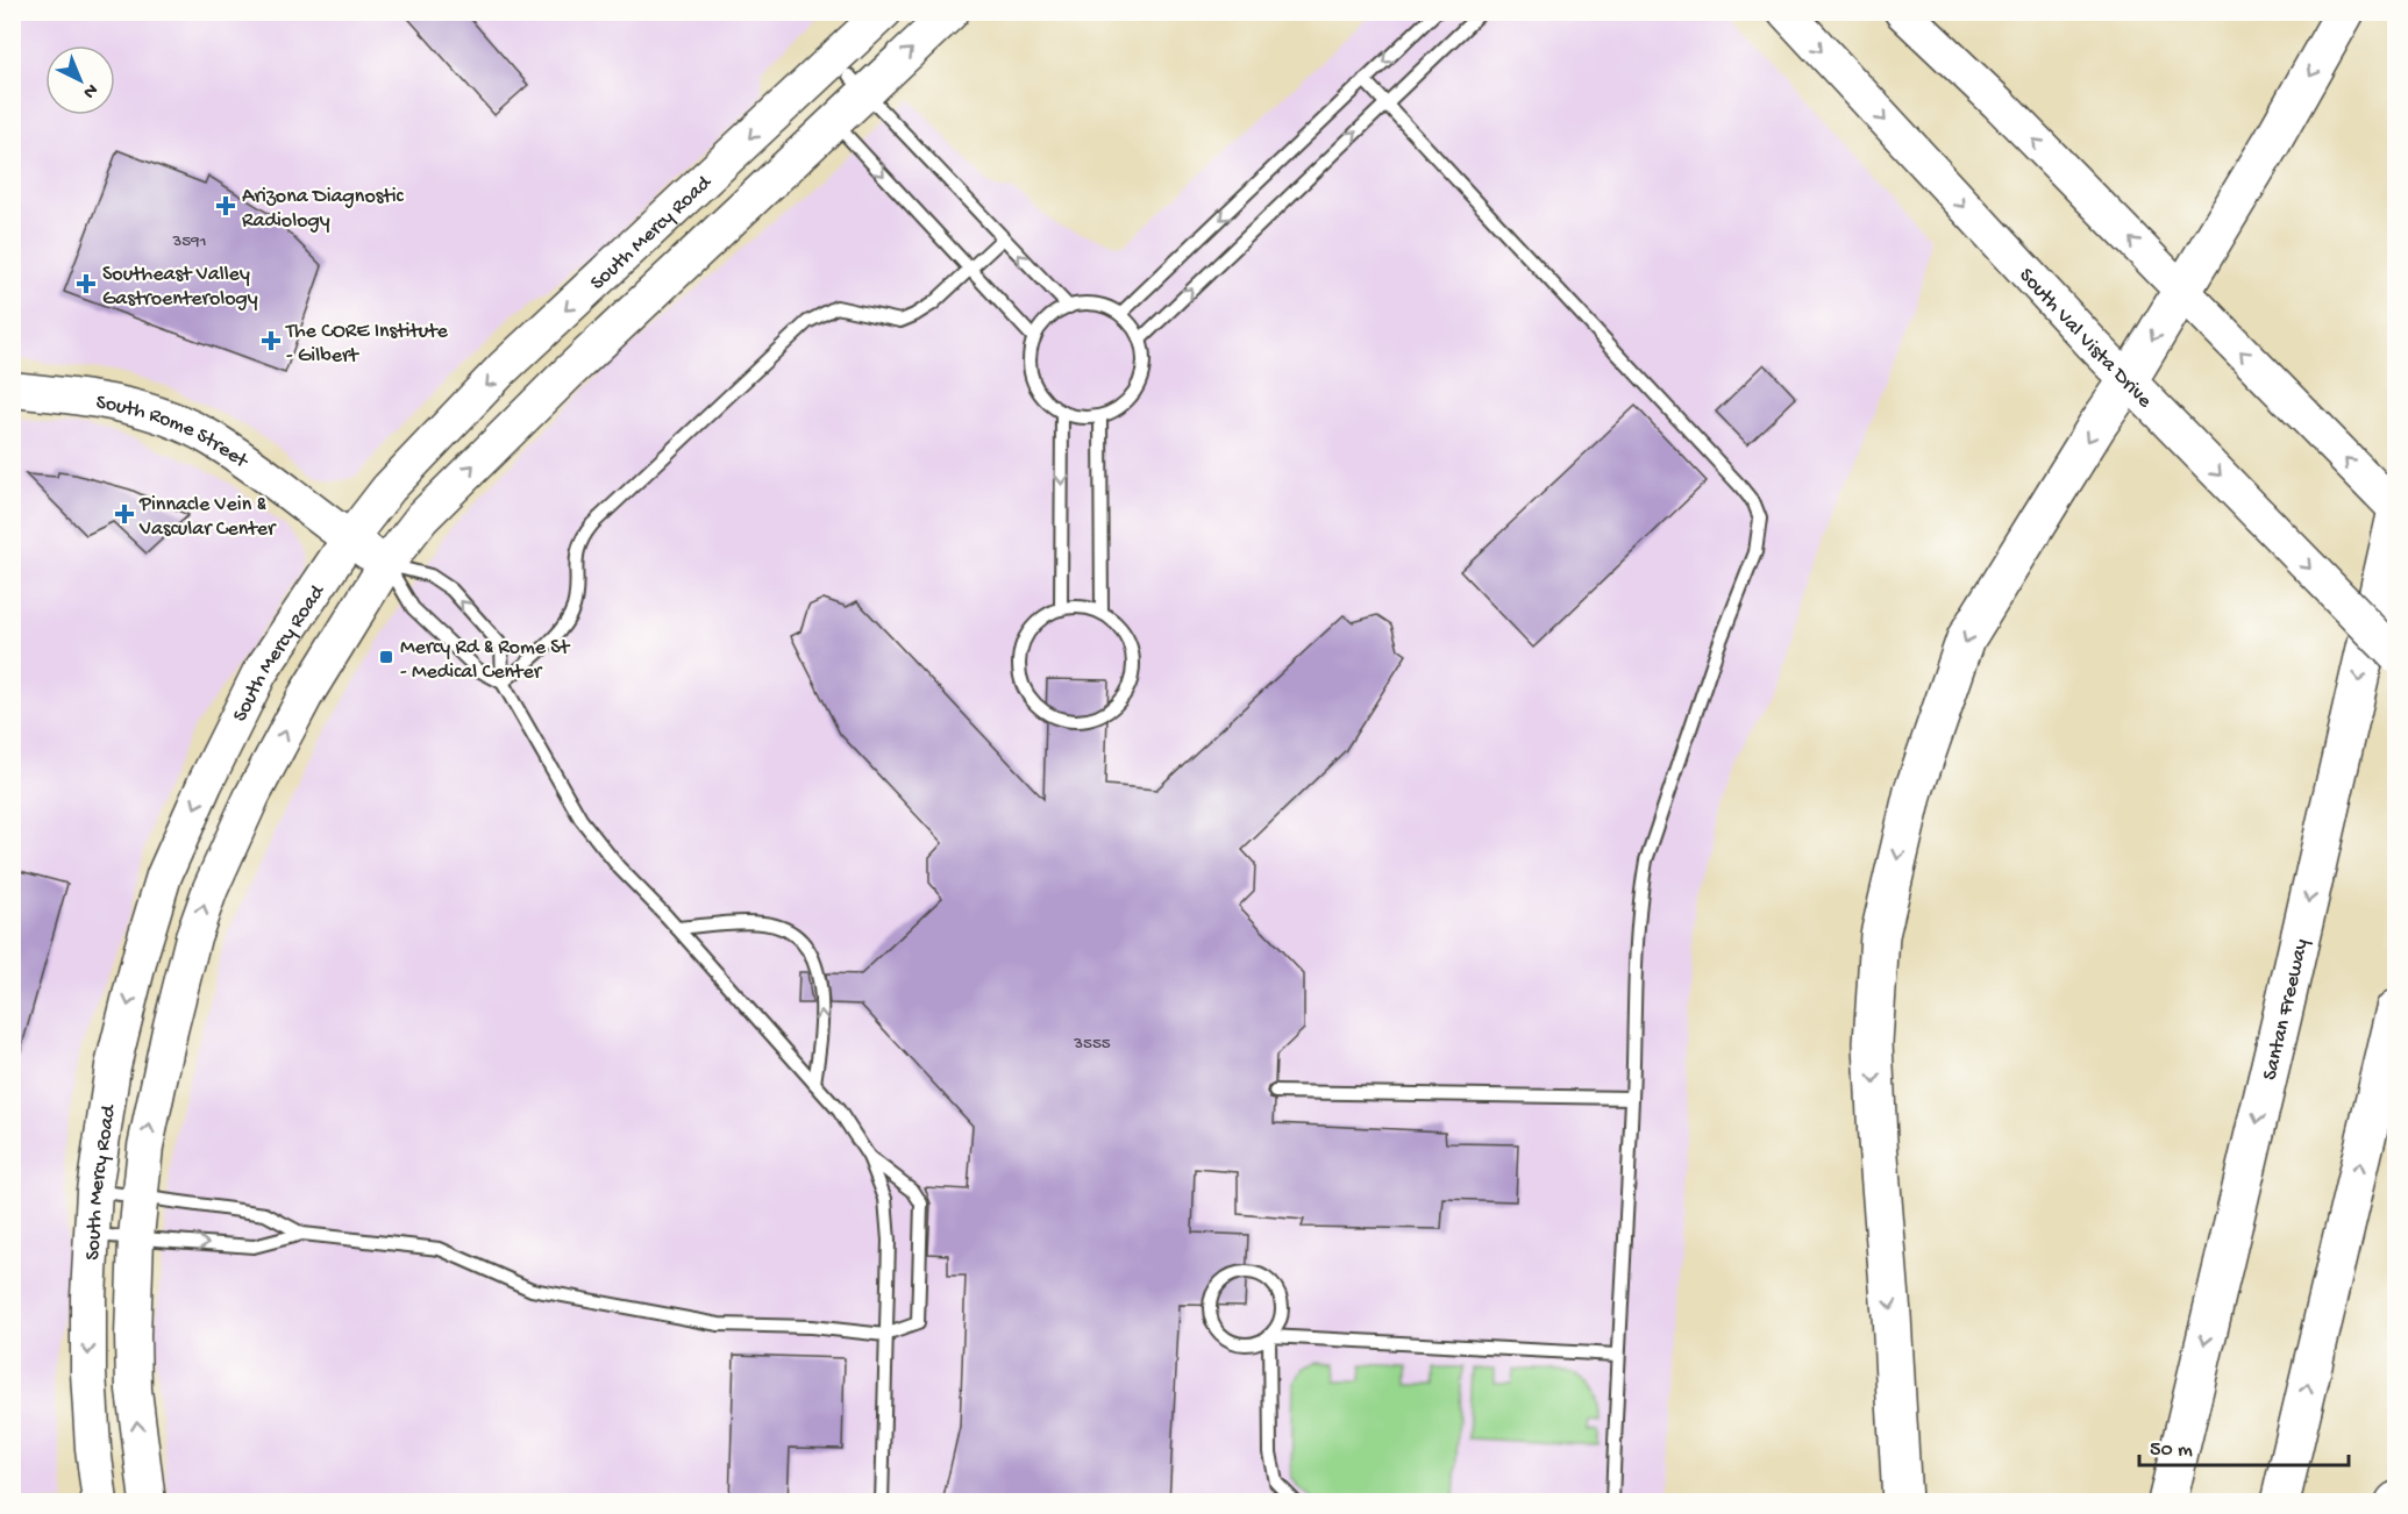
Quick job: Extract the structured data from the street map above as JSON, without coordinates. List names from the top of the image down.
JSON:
{
  "streets": {
    "highway": ["Santan Freeway"],
    "main road": ["South Mercy Road", "South Val Vista Drive", "South Rome Street"]
  },
  "crossings": [
    ["South Mercy Road", "South Rome Street"]
  ],
  "places": {
    "health": [
      "Arizona Diagnostic Radiology",
      "Southeast Valley Gastroenterology",
      "The CORE Institute - Gilbert",
      "Pinnacle Vein & Vascular Center"
    ],
    "transit": ["Mercy Rd & Rome St - Medical Center"]
  },
  "house_numbers": ["3591", "3555"],
  "scale_bar": "50 m",
  "north": "bottom right"
}
